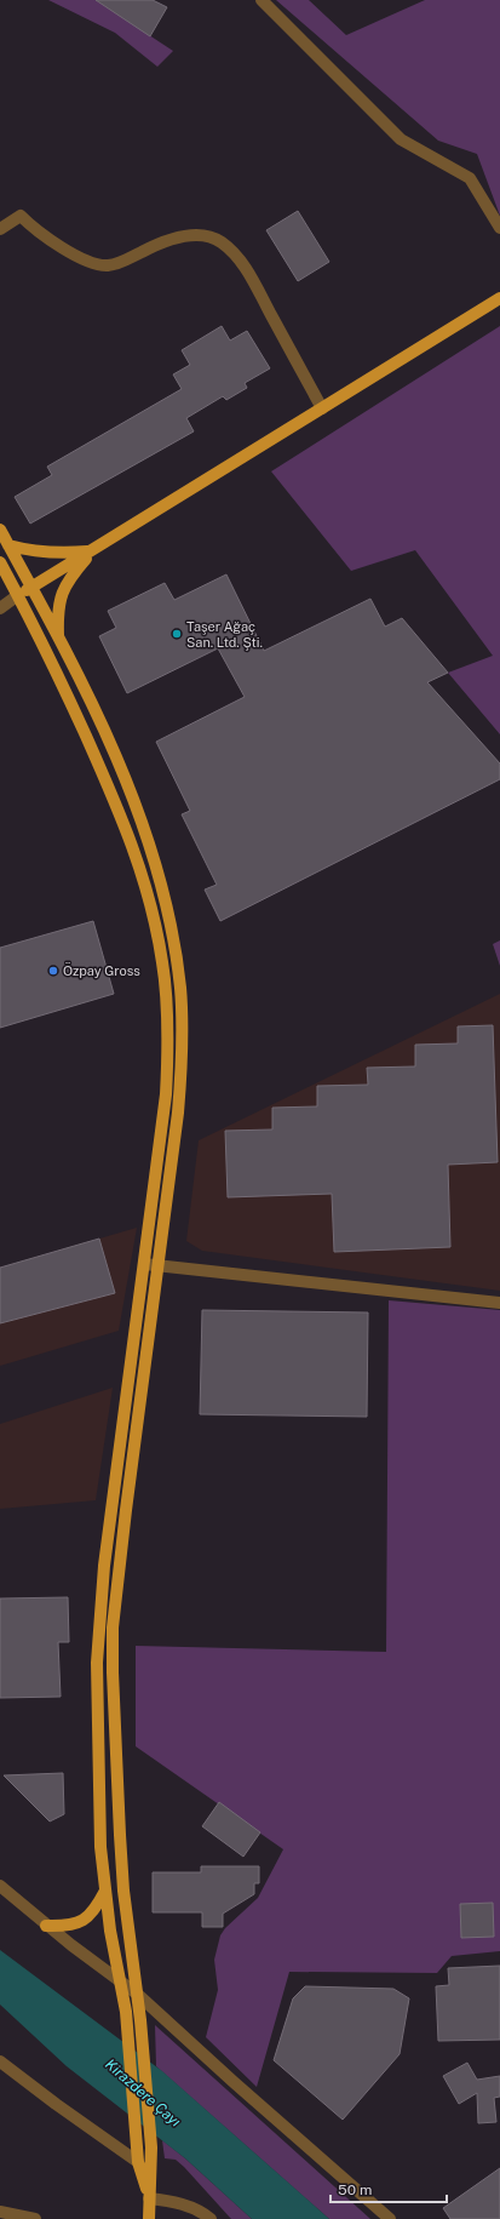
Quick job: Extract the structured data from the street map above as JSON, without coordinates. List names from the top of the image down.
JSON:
{
  "water": ["Kirazdere Çayı"],
  "places": ["Taşer Ağaç San. Ltd. Şti.", "Özpay Gross"],
  "scale_bar": "50 m"
}
